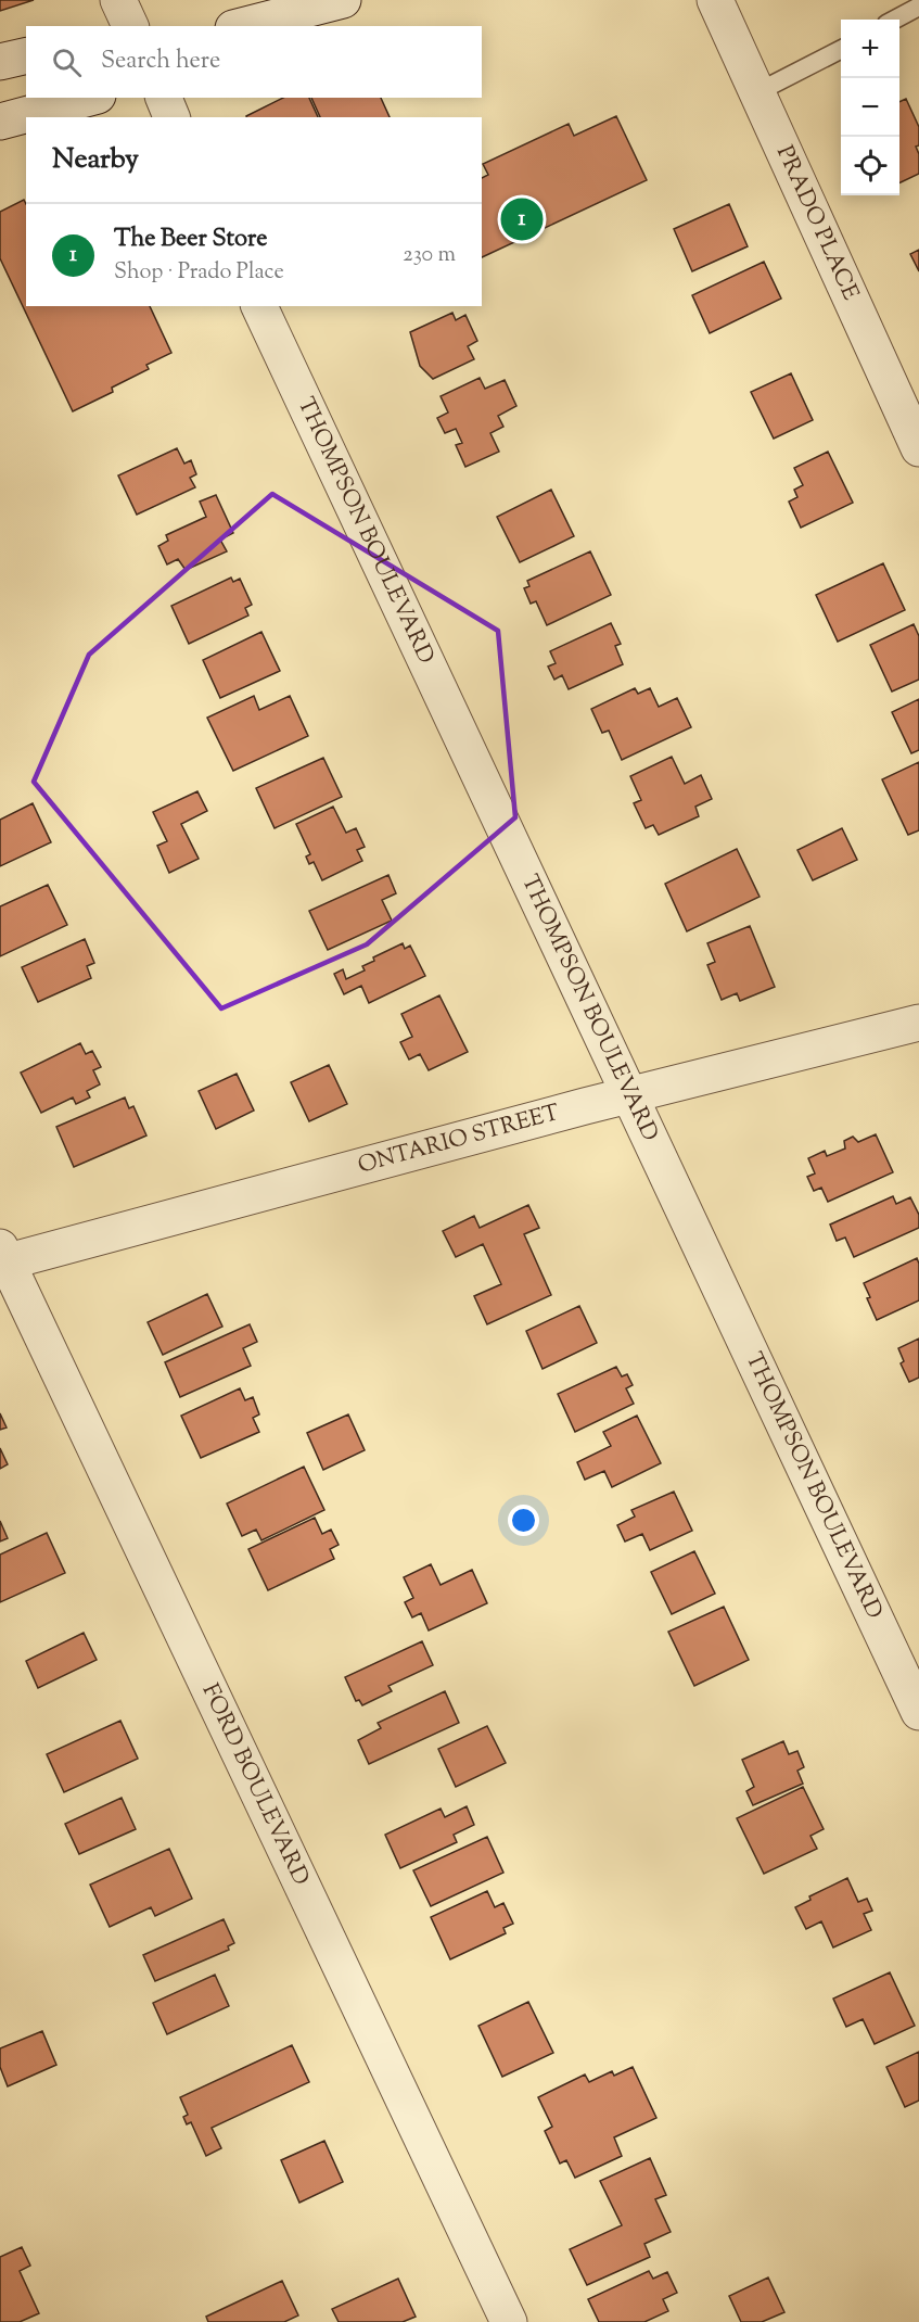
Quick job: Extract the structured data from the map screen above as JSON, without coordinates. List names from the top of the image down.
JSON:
{
  "streets": {
    "street": [
      "PRADO PLACE",
      "THOMPSON BOULEVARD",
      "ONTARIO STREET",
      "FORD BOULEVARD"
    ]
  },
  "crossings": [
    ["THOMPSON BOULEVARD", "ONTARIO STREET"],
    ["ONTARIO STREET", "FORD BOULEVARD"]
  ],
  "page": {
    "map_buttons": ["+", "−"],
    "search": "Search here",
    "heading": "Nearby",
    "pins": "1",
    "list": [
      {
        "mark": "1",
        "name": "The Beer Store",
        "note": "Shop · Prado Place",
        "value": "230 m"
      }
    ]
  }
}
